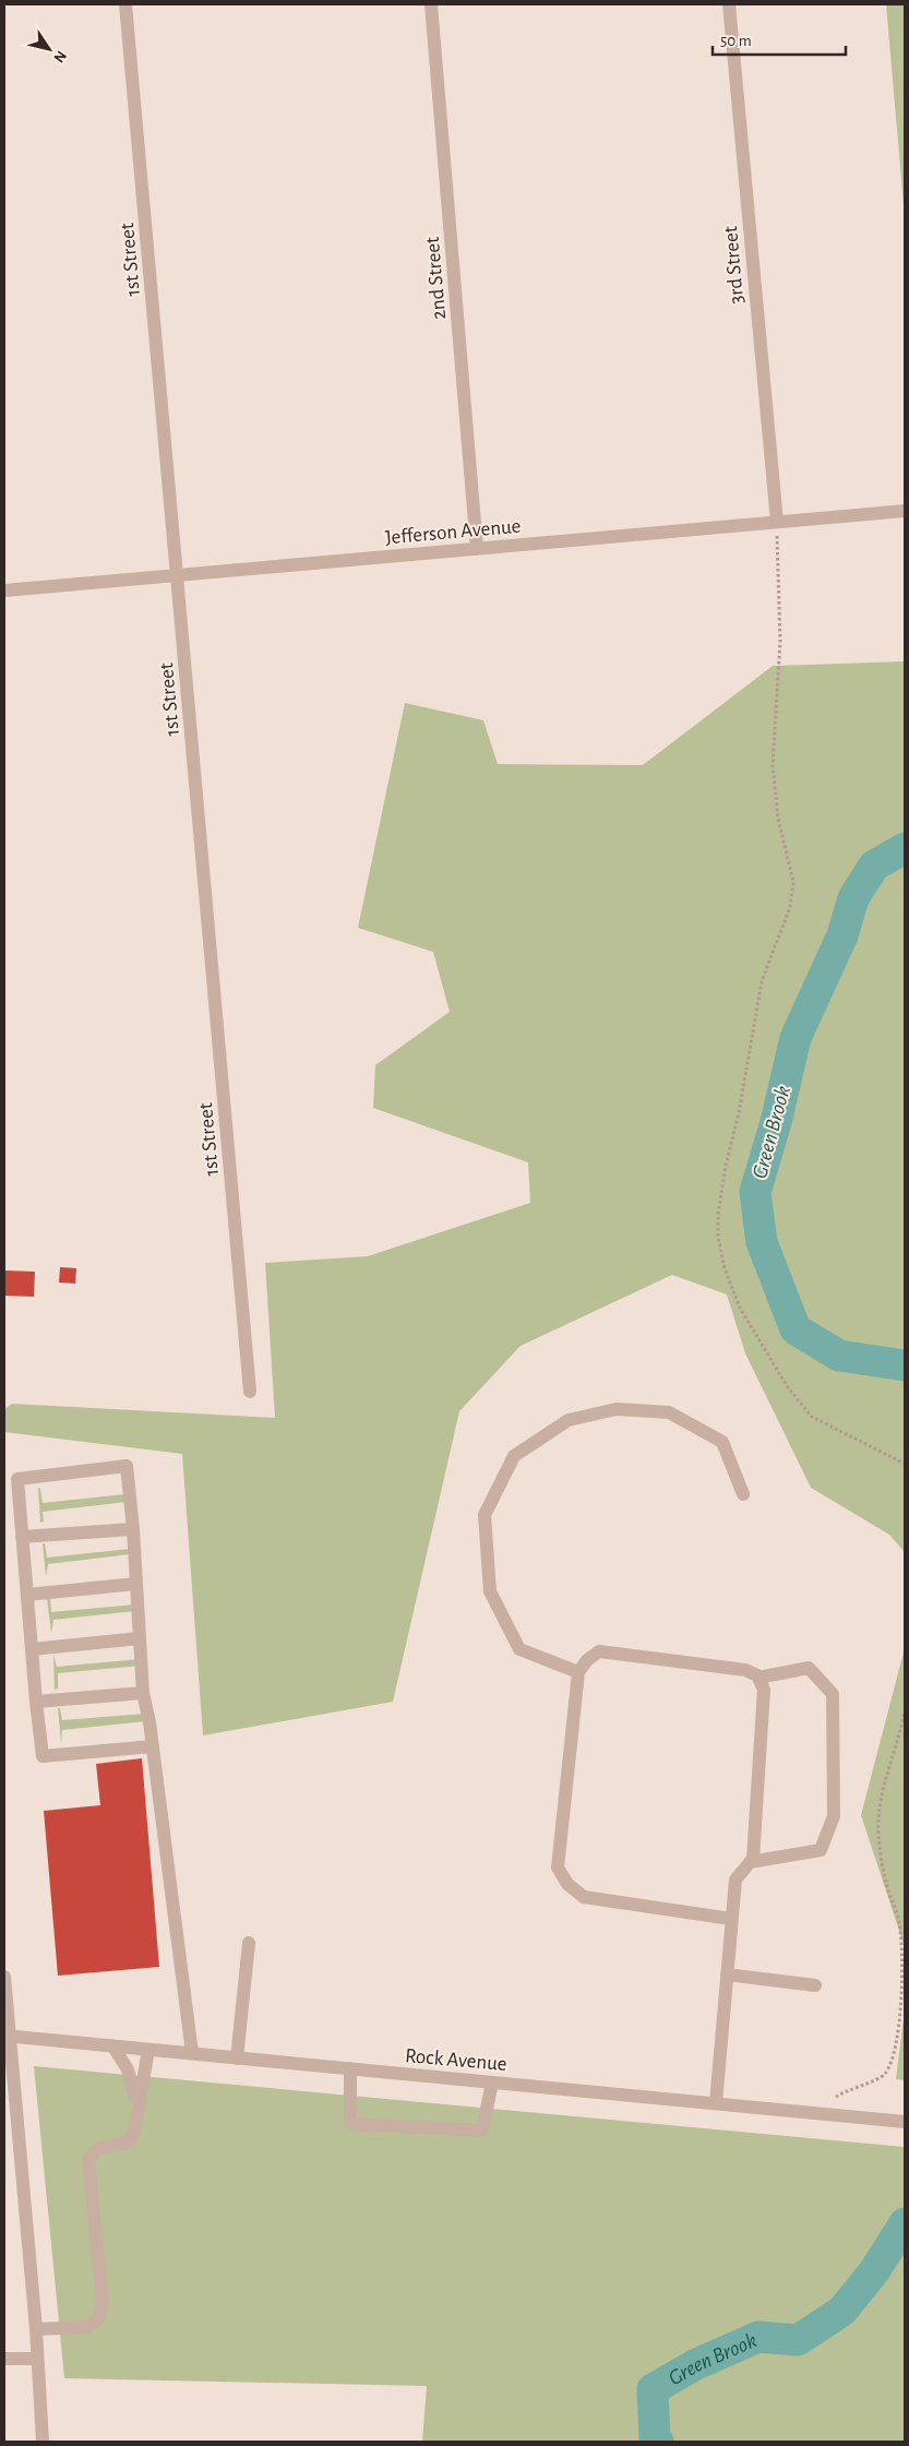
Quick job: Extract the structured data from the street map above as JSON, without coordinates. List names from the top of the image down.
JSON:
{
  "streets": {
    "street": [
      "1st Street",
      "3rd Street",
      "2nd Street",
      "Jefferson Avenue",
      "Rock Avenue"
    ]
  },
  "crossings": [
    ["1st Street", "Jefferson Avenue"],
    ["3rd Street", "Jefferson Avenue"],
    ["2nd Street", "Jefferson Avenue"]
  ],
  "water": ["Green Brook"],
  "scale_bar": "50 m",
  "north": "bottom right"
}
